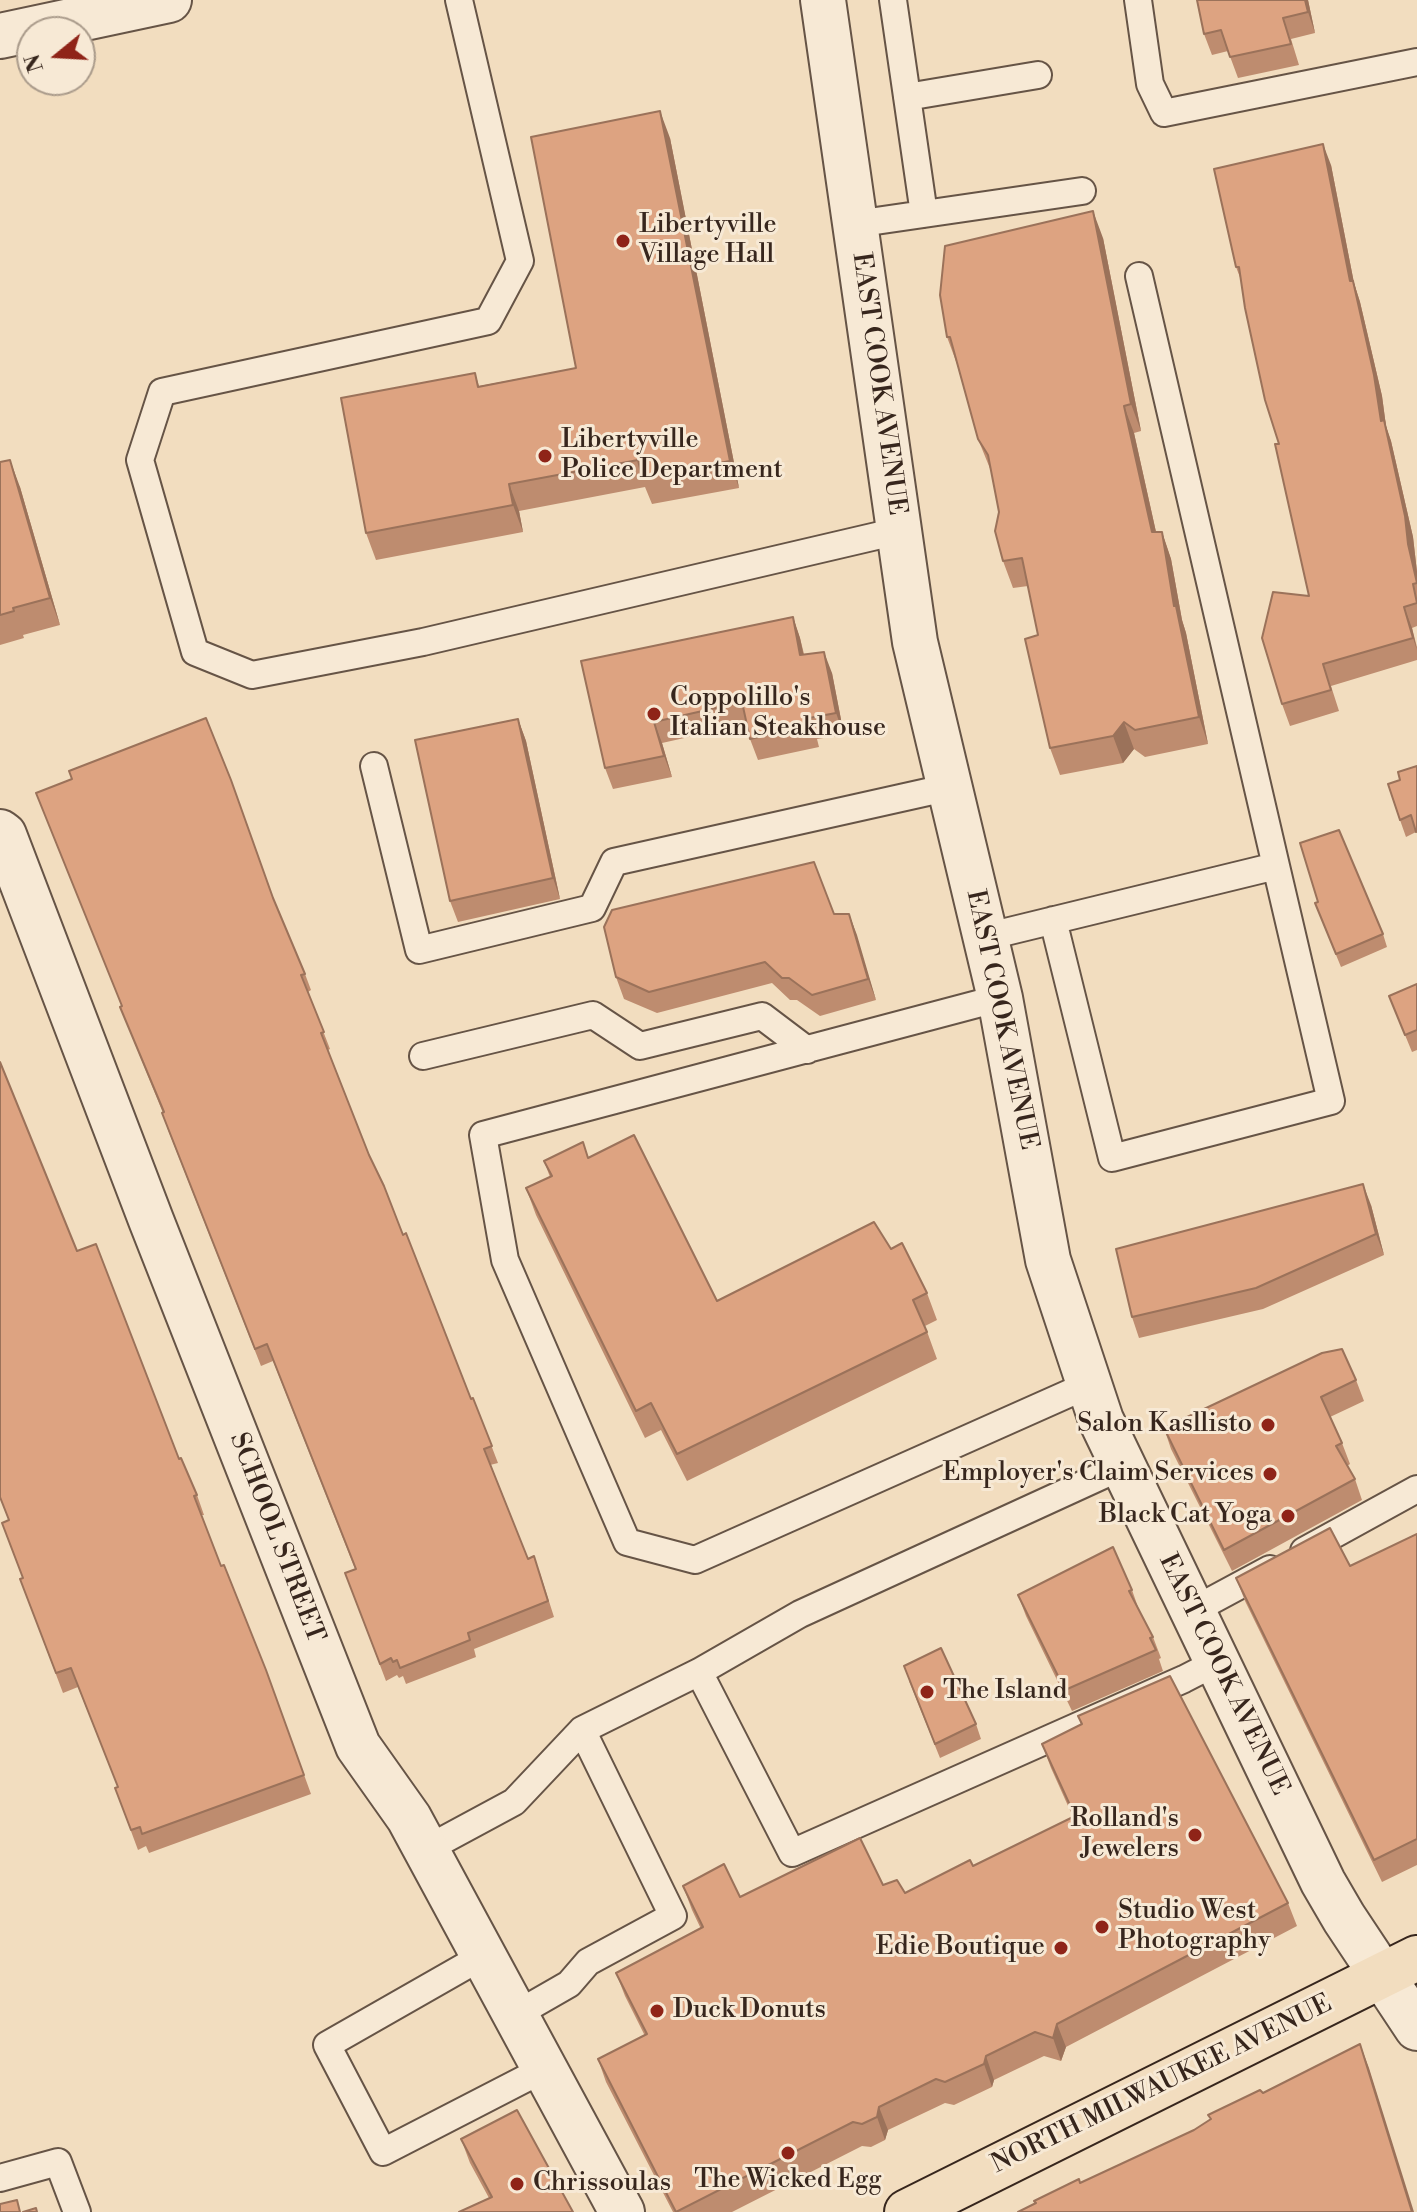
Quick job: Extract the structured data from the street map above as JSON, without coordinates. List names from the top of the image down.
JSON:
{
  "streets": {
    "main road": ["NORTH MILWAUKEE AVENUE"],
    "street": ["EAST COOK AVENUE", "SCHOOL STREET"]
  },
  "crossings": [
    ["EAST COOK AVENUE", "NORTH MILWAUKEE AVENUE"]
  ],
  "places": [
    "Libertyville Village Hall",
    "Libertyville Police Department",
    "Coppolillo's Italian Steakhouse",
    "Salon Kasllisto",
    "Employer's Claim Services",
    "Black Cat Yoga",
    "The Island",
    "Rolland's Jewelers",
    "Studio West Photography",
    "Edie Boutique",
    "Duck Donuts",
    "The Wicked Egg",
    "Chrissoulas"
  ],
  "north": "left"
}
